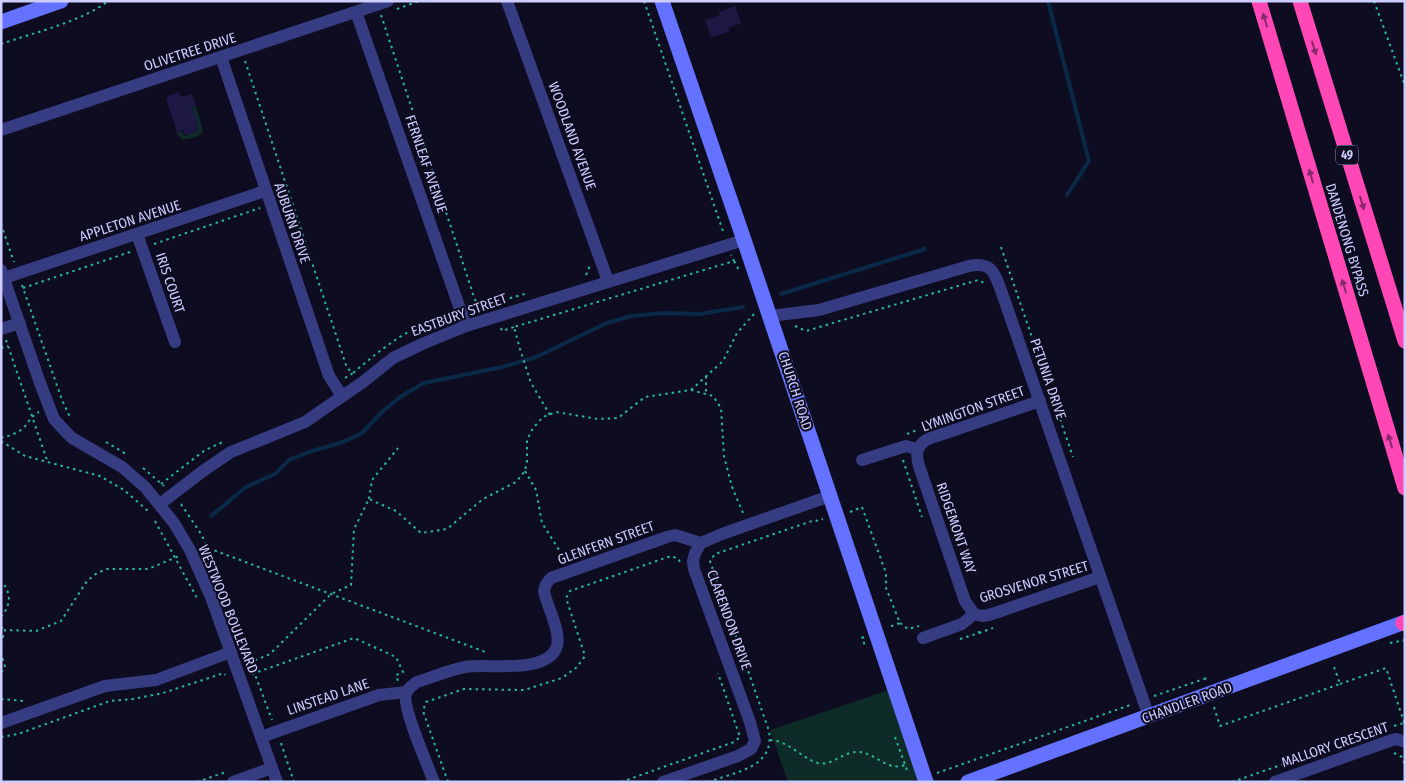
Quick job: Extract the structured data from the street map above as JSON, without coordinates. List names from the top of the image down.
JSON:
{
  "streets": {
    "highway": ["49", "DANDENONG BYPASS"],
    "main road": ["CHURCH ROAD", "CHANDLER ROAD"],
    "street": [
      "OLIVETREE DRIVE",
      "WOODLAND AVENUE",
      "FERNLEAF AVENUE",
      "APPLETON AVENUE",
      "AUBURN DRIVE",
      "IRIS COURT",
      "EASTBURY STREET",
      "PETUNIA DRIVE",
      "LYMINGTON STREET",
      "RIDGEMONT WAY",
      "GLENFERN STREET",
      "GROSVENOR STREET",
      "WESTWOOD BOULEVARD",
      "CLARENDON DRIVE",
      "LINSTEAD LANE",
      "MALLORY CRESCENT"
    ]
  },
  "crossings": [
    ["OLIVETREE DRIVE", "FERNLEAF AVENUE"],
    ["OLIVETREE DRIVE", "AUBURN DRIVE"],
    ["WOODLAND AVENUE", "EASTBURY STREET"],
    ["FERNLEAF AVENUE", "EASTBURY STREET"],
    ["APPLETON AVENUE", "AUBURN DRIVE"],
    ["APPLETON AVENUE", "IRIS COURT"],
    ["APPLETON AVENUE", "WESTWOOD BOULEVARD"],
    ["AUBURN DRIVE", "EASTBURY STREET"],
    ["EASTBURY STREET", "CHURCH ROAD"],
    ["EASTBURY STREET", "WESTWOOD BOULEVARD"],
    ["PETUNIA DRIVE", "CHURCH ROAD"],
    ["PETUNIA DRIVE", "LYMINGTON STREET"],
    ["PETUNIA DRIVE", "GROSVENOR STREET"],
    ["PETUNIA DRIVE", "CHANDLER ROAD"],
    ["LYMINGTON STREET", "RIDGEMONT WAY"],
    ["RIDGEMONT WAY", "GROSVENOR STREET"],
    ["GLENFERN STREET", "CLARENDON DRIVE"],
    ["GLENFERN STREET", "LINSTEAD LANE"],
    ["WESTWOOD BOULEVARD", "LINSTEAD LANE"]
  ]
}
